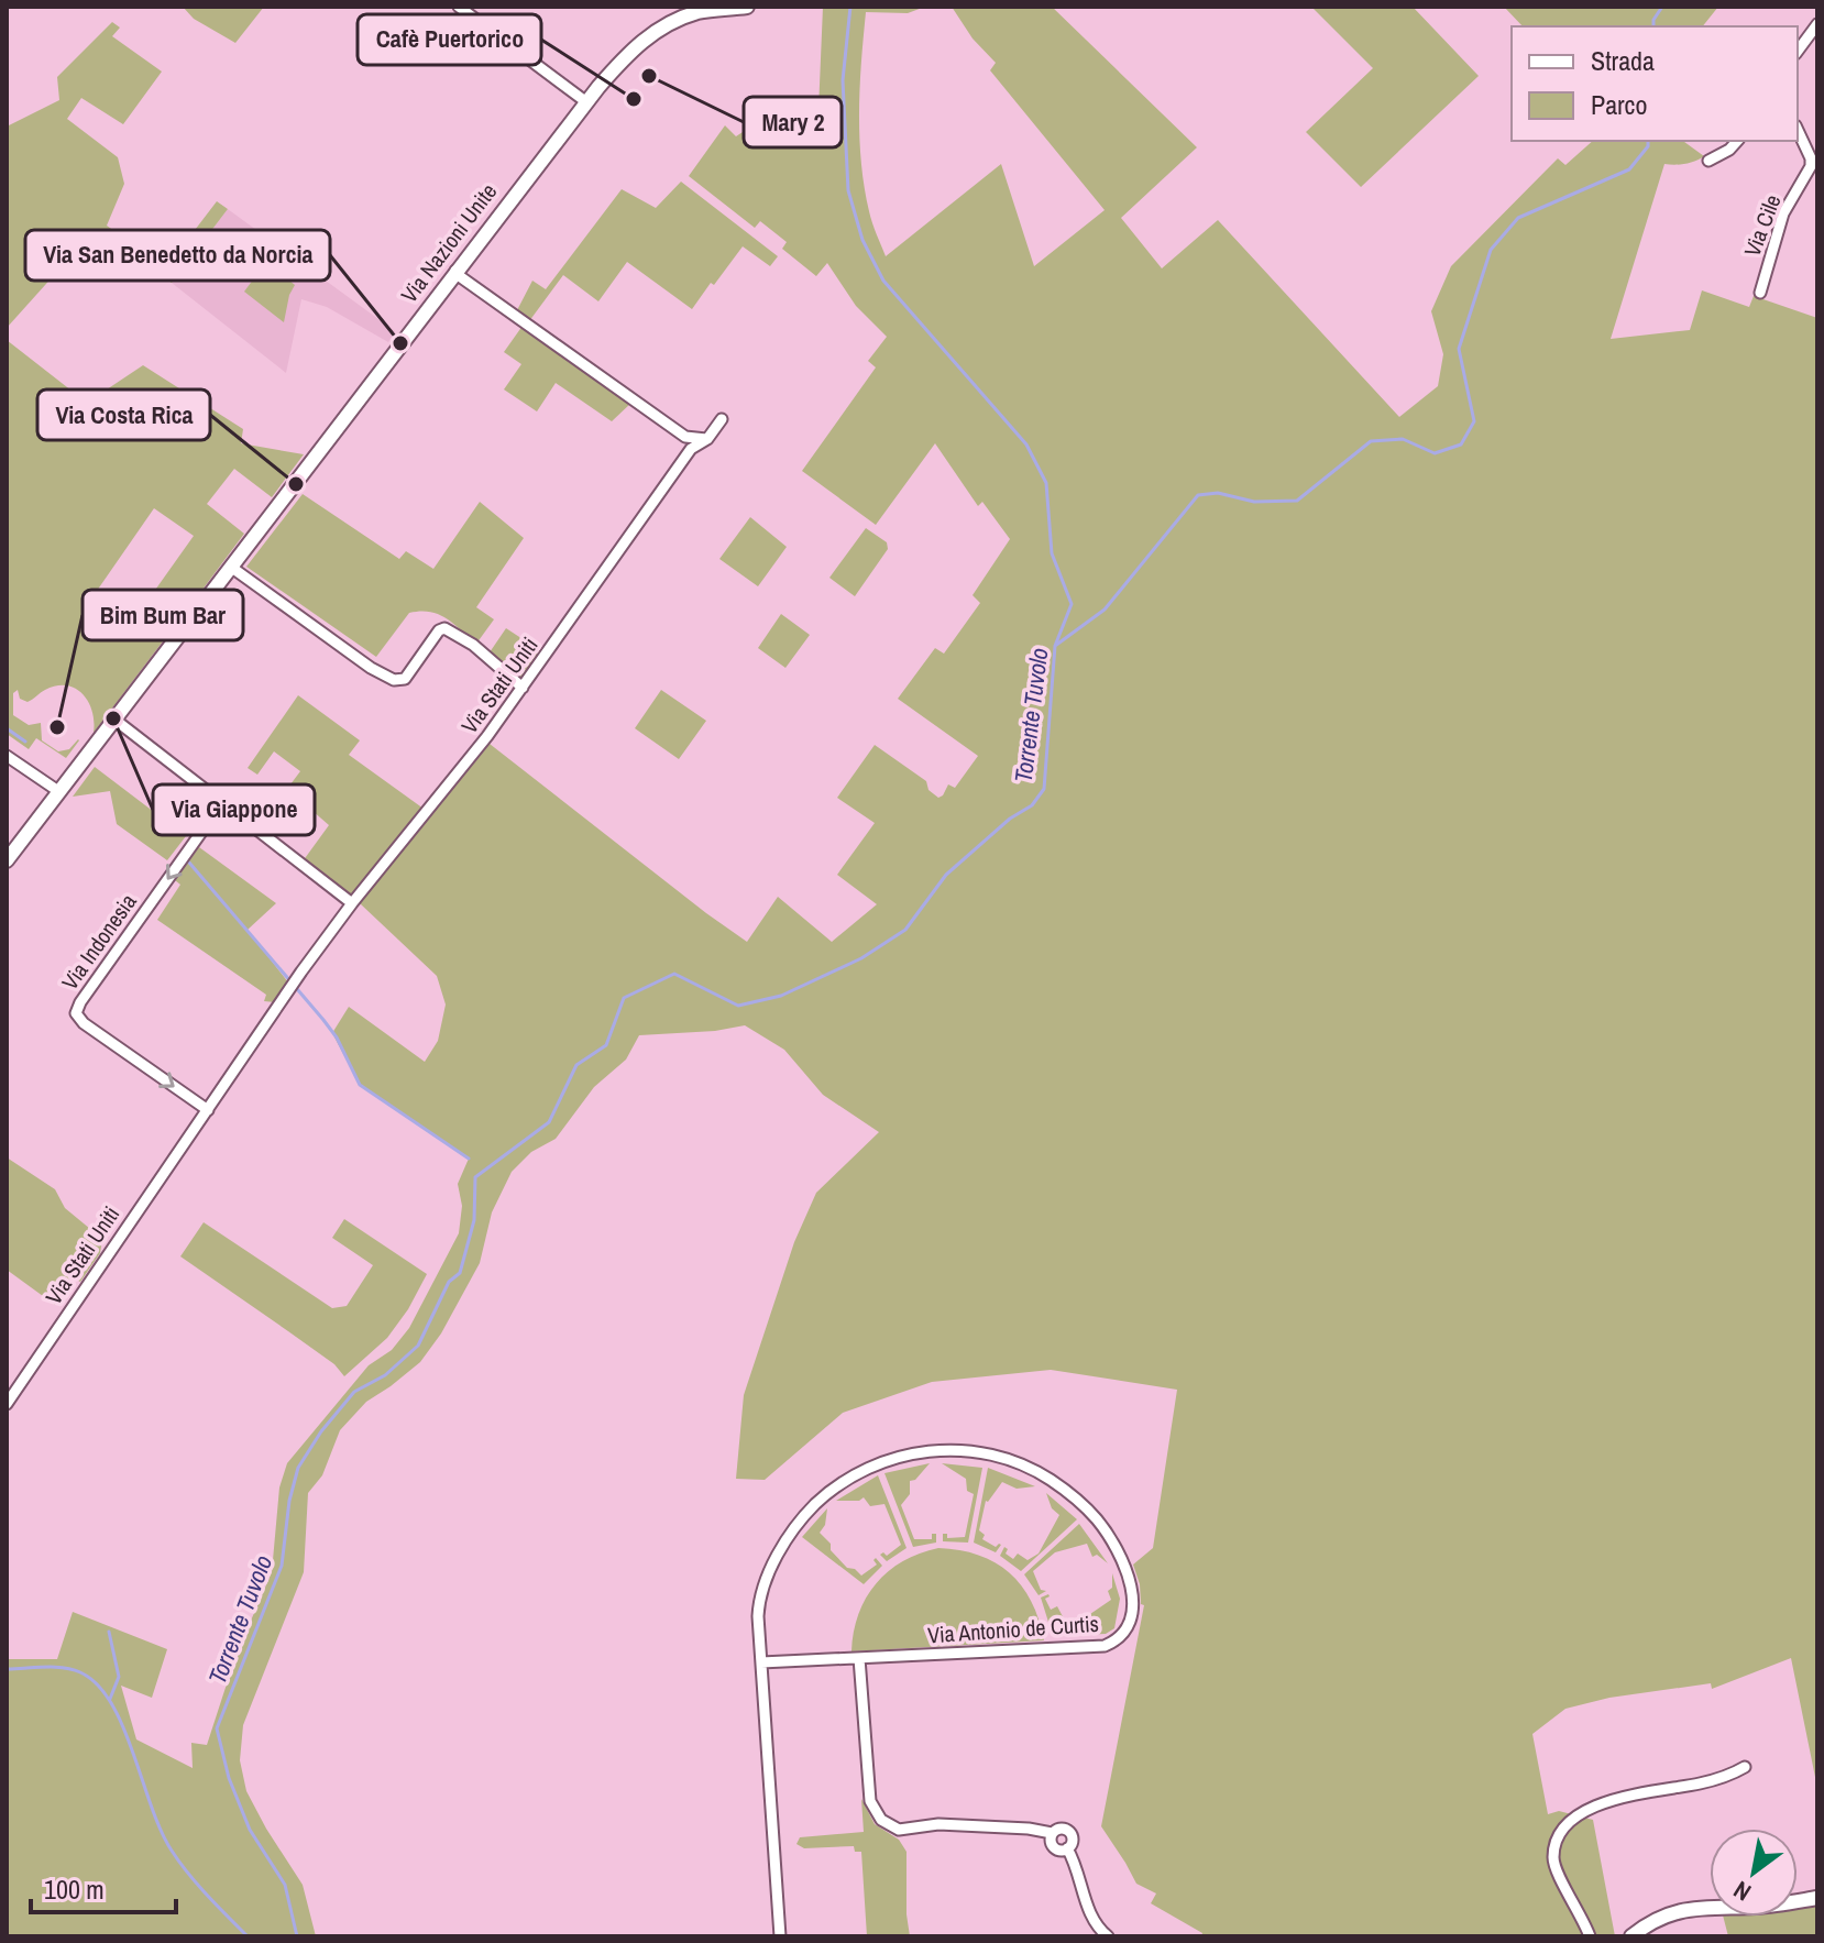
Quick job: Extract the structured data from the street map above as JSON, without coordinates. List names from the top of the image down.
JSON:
{
  "streets": {
    "street": [
      "Via Cile",
      "Via Nazioni Unite",
      "Via Stati Uniti",
      "Via Indonesia",
      "Via Antonio de Curtis"
    ]
  },
  "crossings": [
    ["Via Stati Uniti", "Via Indonesia"]
  ],
  "water": ["Torrente Tuvolo"],
  "places": [
    "Mary 2",
    "Cafè Puertorico",
    "Via San Benedetto da Norcia",
    "Via Costa Rica",
    "Via Giappone",
    "Bim Bum Bar"
  ],
  "legend": ["Strada", "Parco"],
  "scale_bar": "100 m",
  "north": "bottom left"
}
